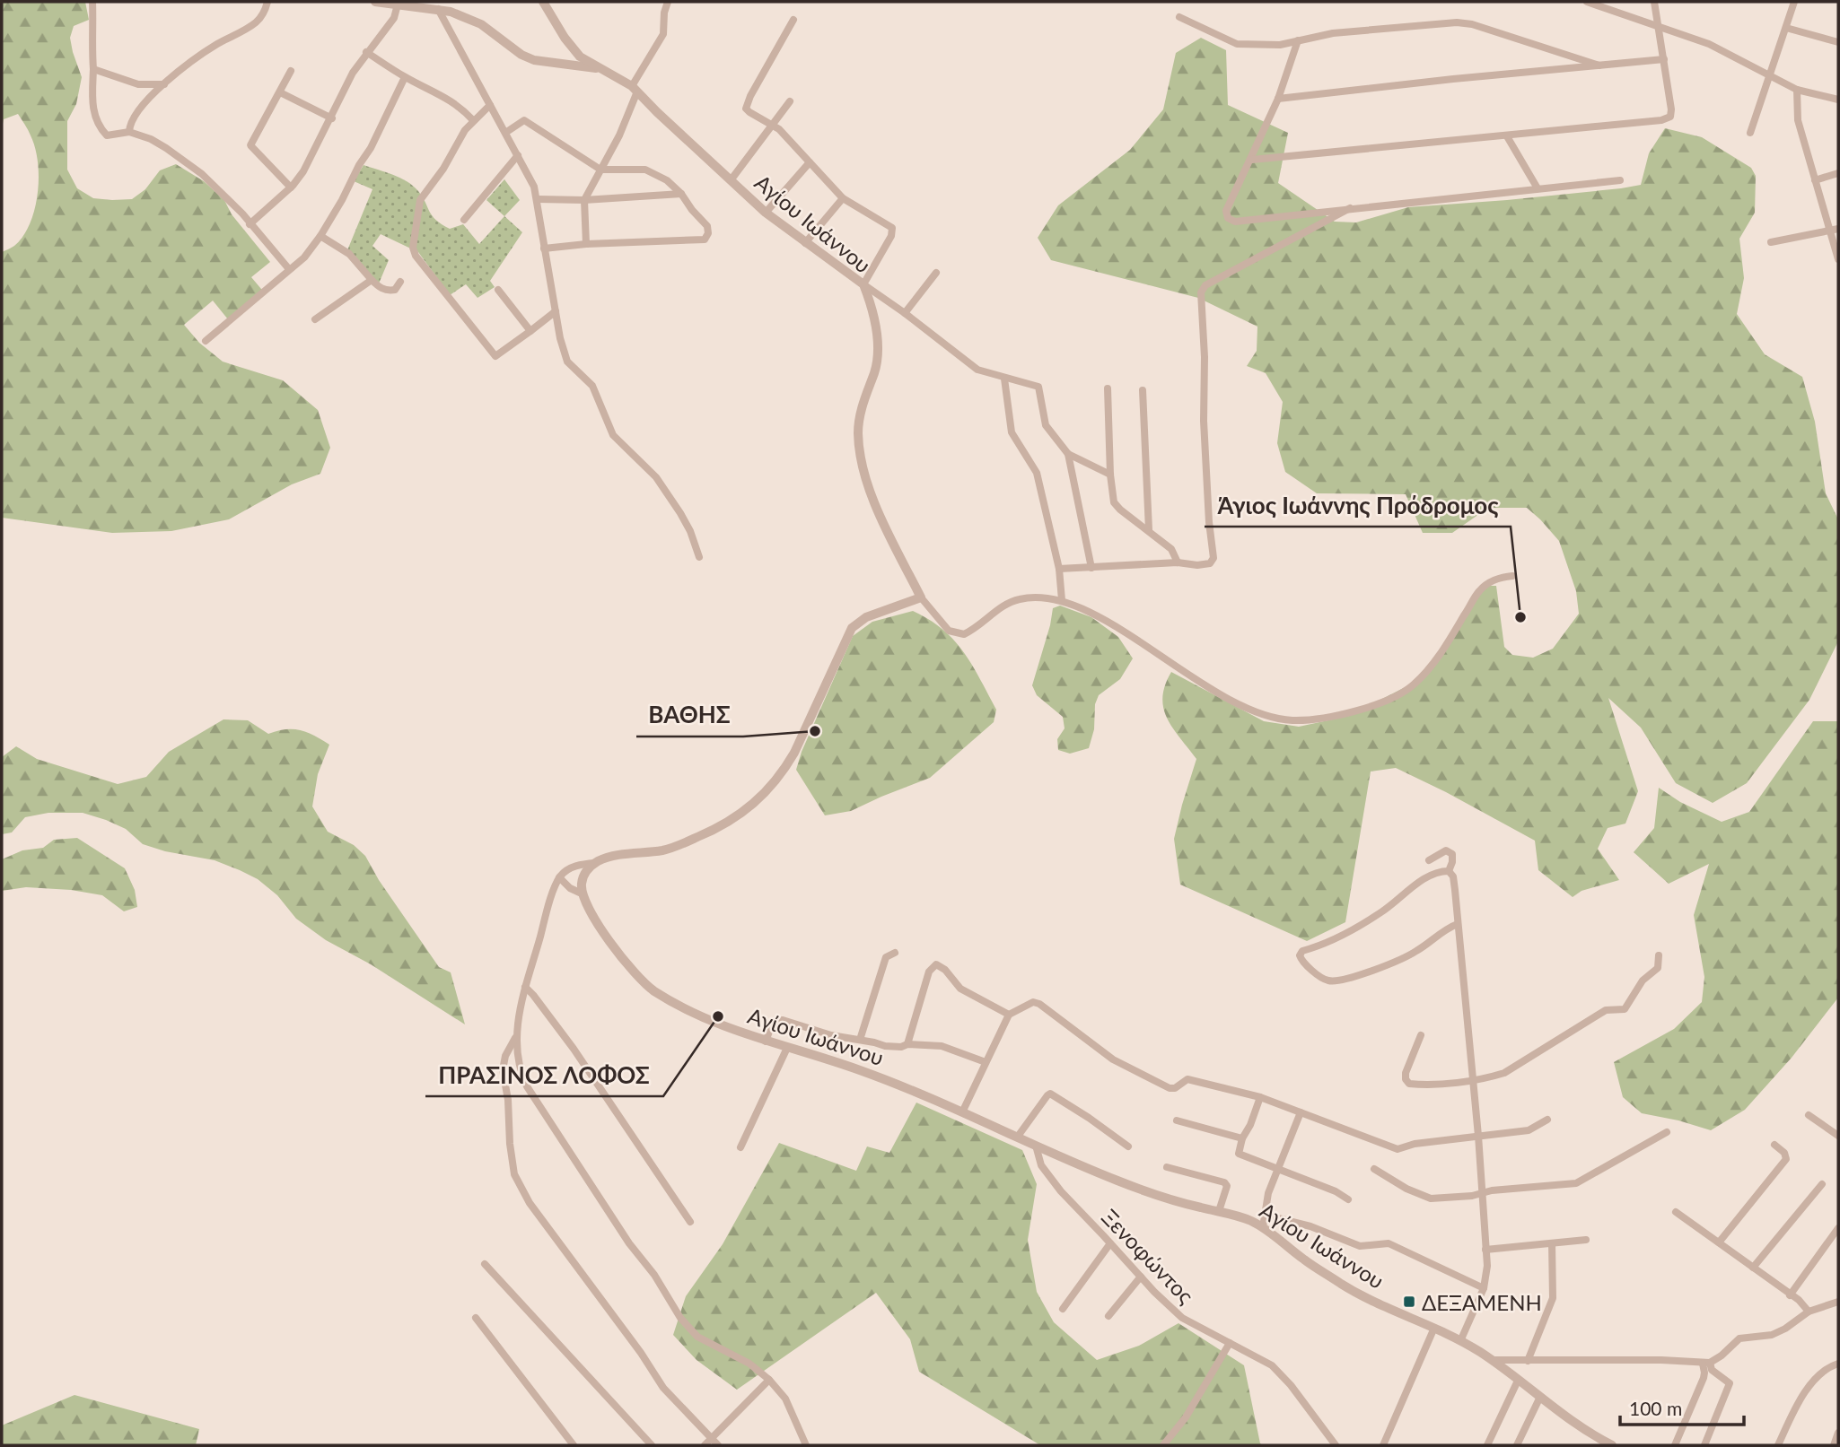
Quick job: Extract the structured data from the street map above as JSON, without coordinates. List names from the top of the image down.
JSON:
{
  "streets": {
    "street": ["Αγίου Ιωάννου", "Ξενοφώντος"]
  },
  "crossings": [
    ["Αγίου Ιωάννου", "Ξενοφώντος"]
  ],
  "places": {
    "other": ["Άγιος Ιωάννης Πρόδρομος", "ΒΑΘΗΣ", "ΠΡΑΣΙΝΟΣ ΛΟΦΟΣ"],
    "transit": ["ΔΕΞΑΜΕΝΗ"]
  },
  "scale_bar": "100 m"
}
